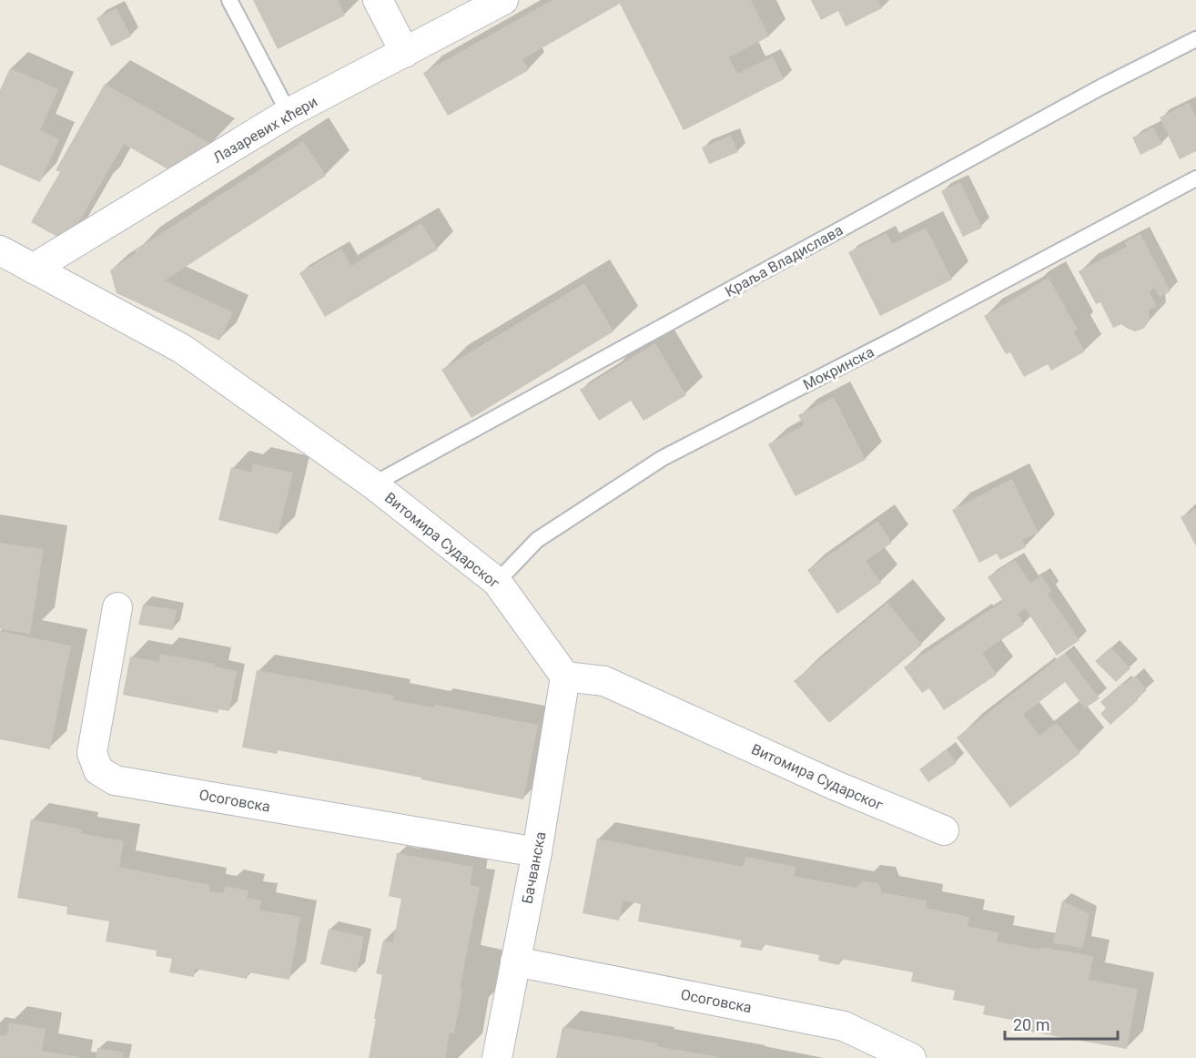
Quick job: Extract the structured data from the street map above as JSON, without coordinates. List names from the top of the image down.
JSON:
{
  "streets": {
    "street": [
      "Лазаревих кћери",
      "Витомира Сударског",
      "Осоговска",
      "Бачванска"
    ],
    "lane": ["Краља Владислава", "Мокринска"]
  },
  "crossings": [
    ["Лазаревих кћери", "Витомира Сударског"],
    ["Краља Владислава", "Витомира Сударског"],
    ["Мокринска", "Витомира Сударског"],
    ["Витомира Сударског", "Бачванска"],
    ["Осоговска", "Бачванска"]
  ],
  "scale_bar": "20 m"
}
